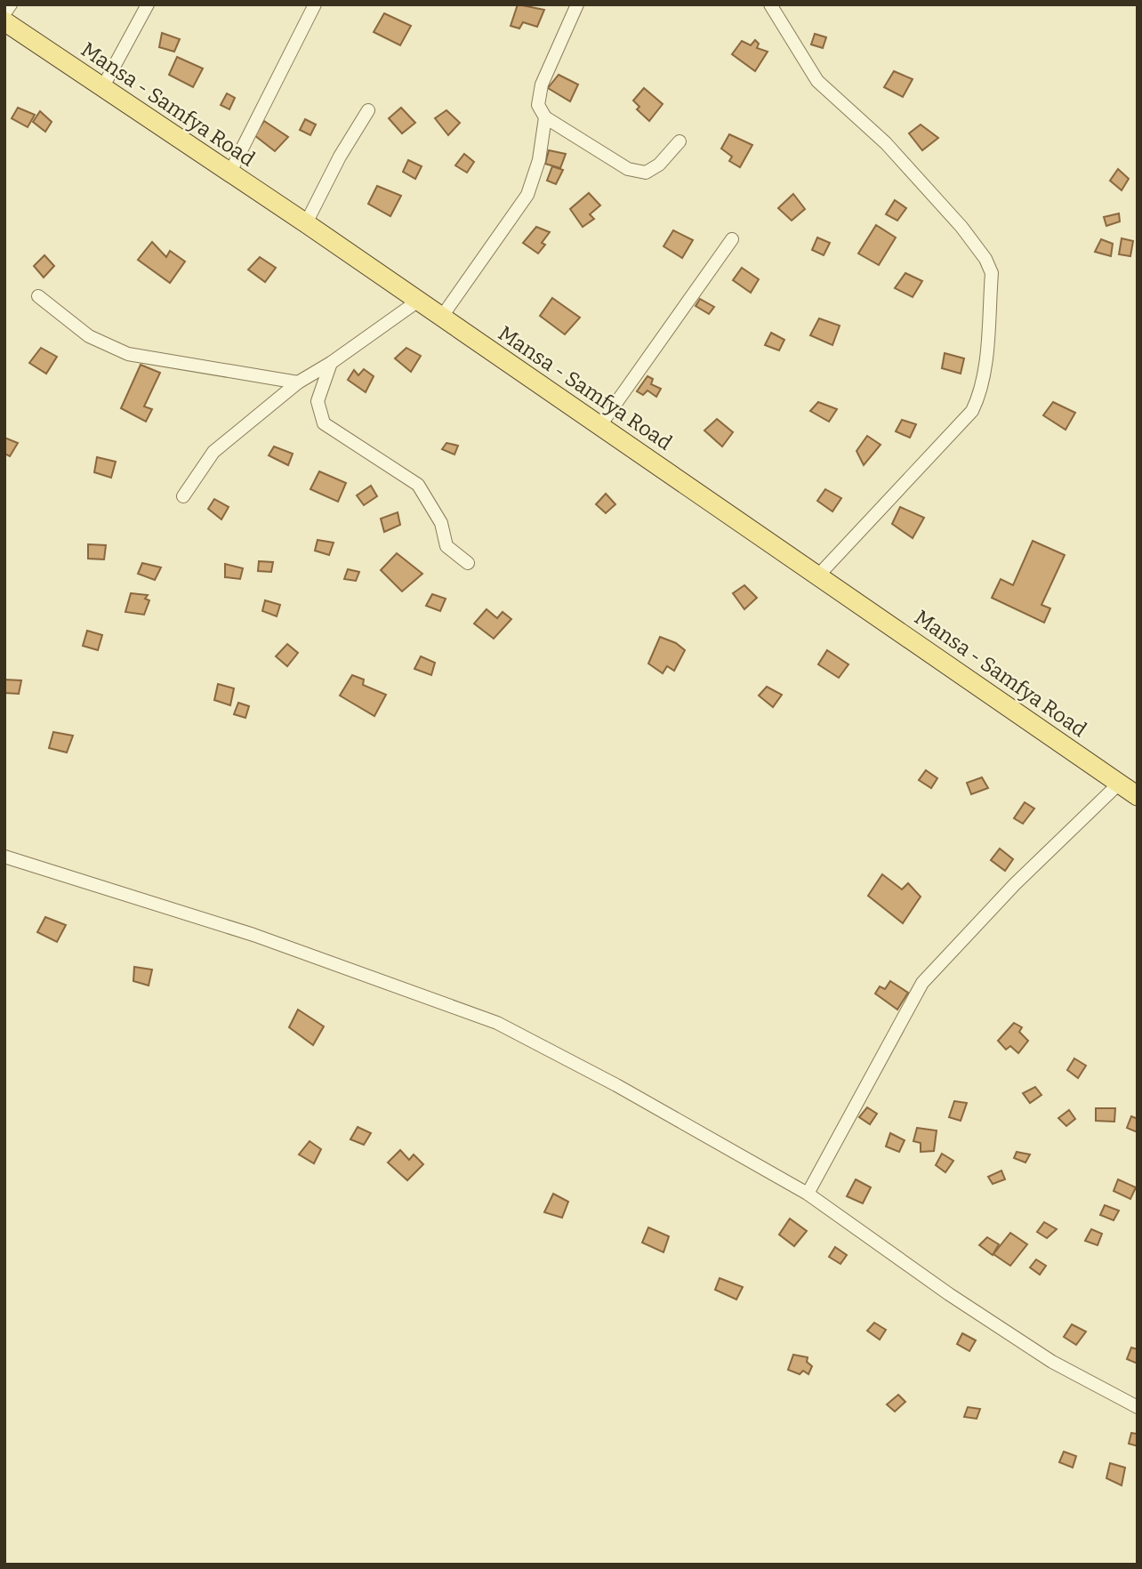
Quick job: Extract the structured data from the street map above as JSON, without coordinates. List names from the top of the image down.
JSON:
{
  "streets": {
    "main road": ["Mansa - Samfya Road"]
  }
}
